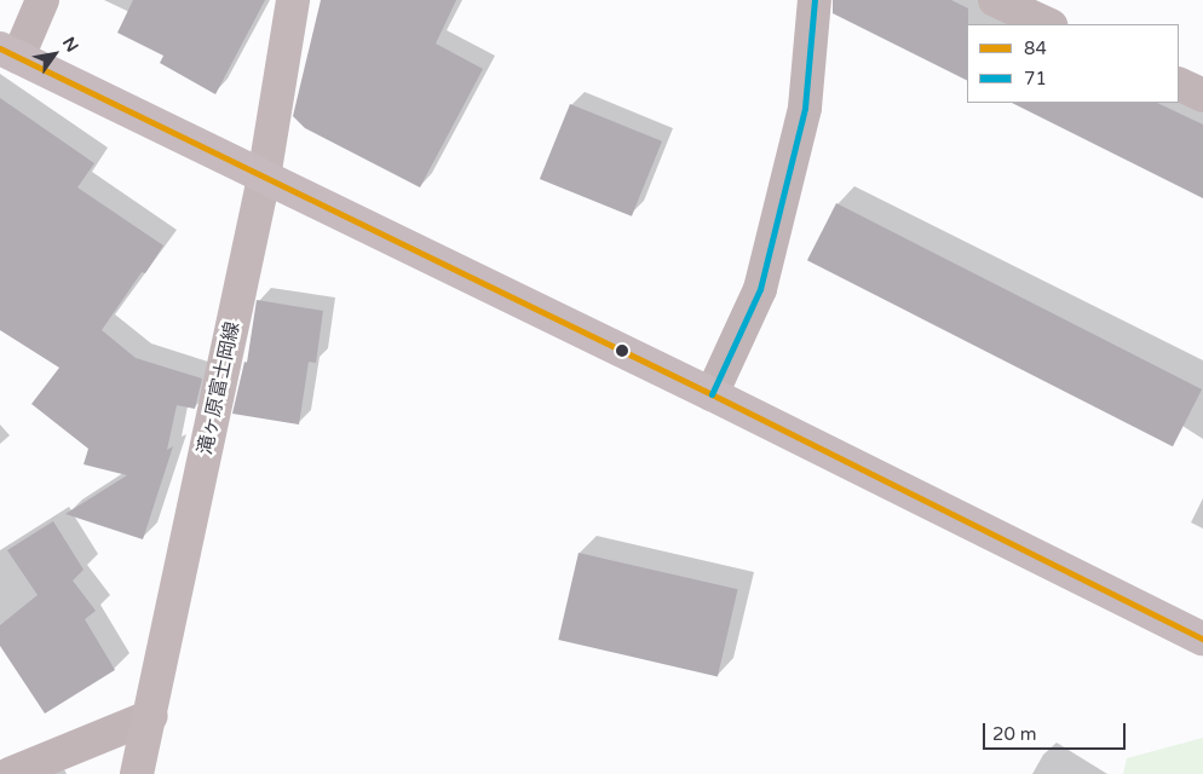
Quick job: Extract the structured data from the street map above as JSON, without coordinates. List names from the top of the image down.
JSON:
{
  "streets": {
    "main road": ["滝ヶ原富士岡線"]
  },
  "lines": ["transit line 71", "transit line 84"],
  "legend": ["84", "71"],
  "scale_bar": "20 m",
  "north": "top right"
}
